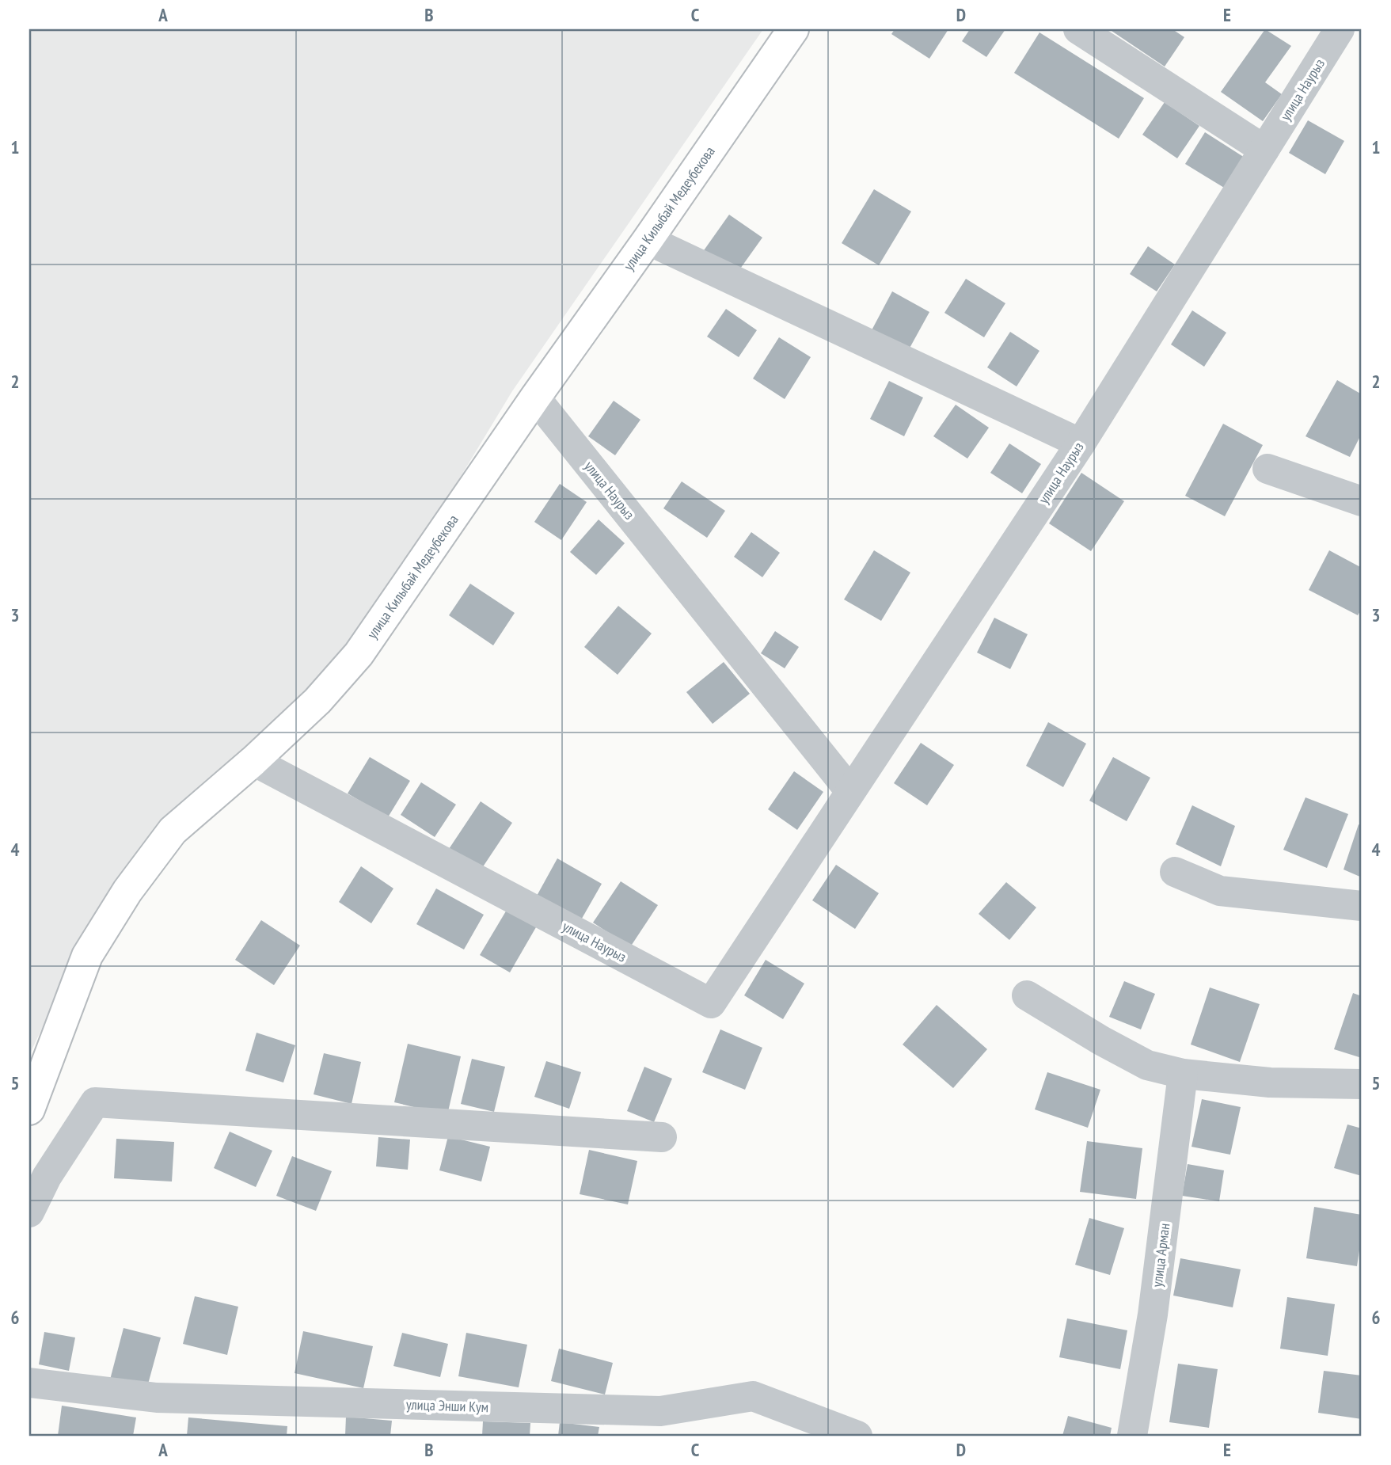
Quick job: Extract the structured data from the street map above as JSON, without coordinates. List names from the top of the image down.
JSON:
{
  "streets": {
    "main road": ["улица Килыбай Медеубекова"],
    "street": ["улица Наурыз", "улица Арман", "улица Энши Кум"]
  },
  "crossings": [
    ["улица Наурыз", "улица Килыбай Медеубекова"]
  ],
  "grid": {
    "columns": [
      "A",
      "B",
      "C",
      "D",
      "E"
    ],
    "rows": [
      "1",
      "2",
      "3",
      "4",
      "5",
      "6"
    ]
  }
}
